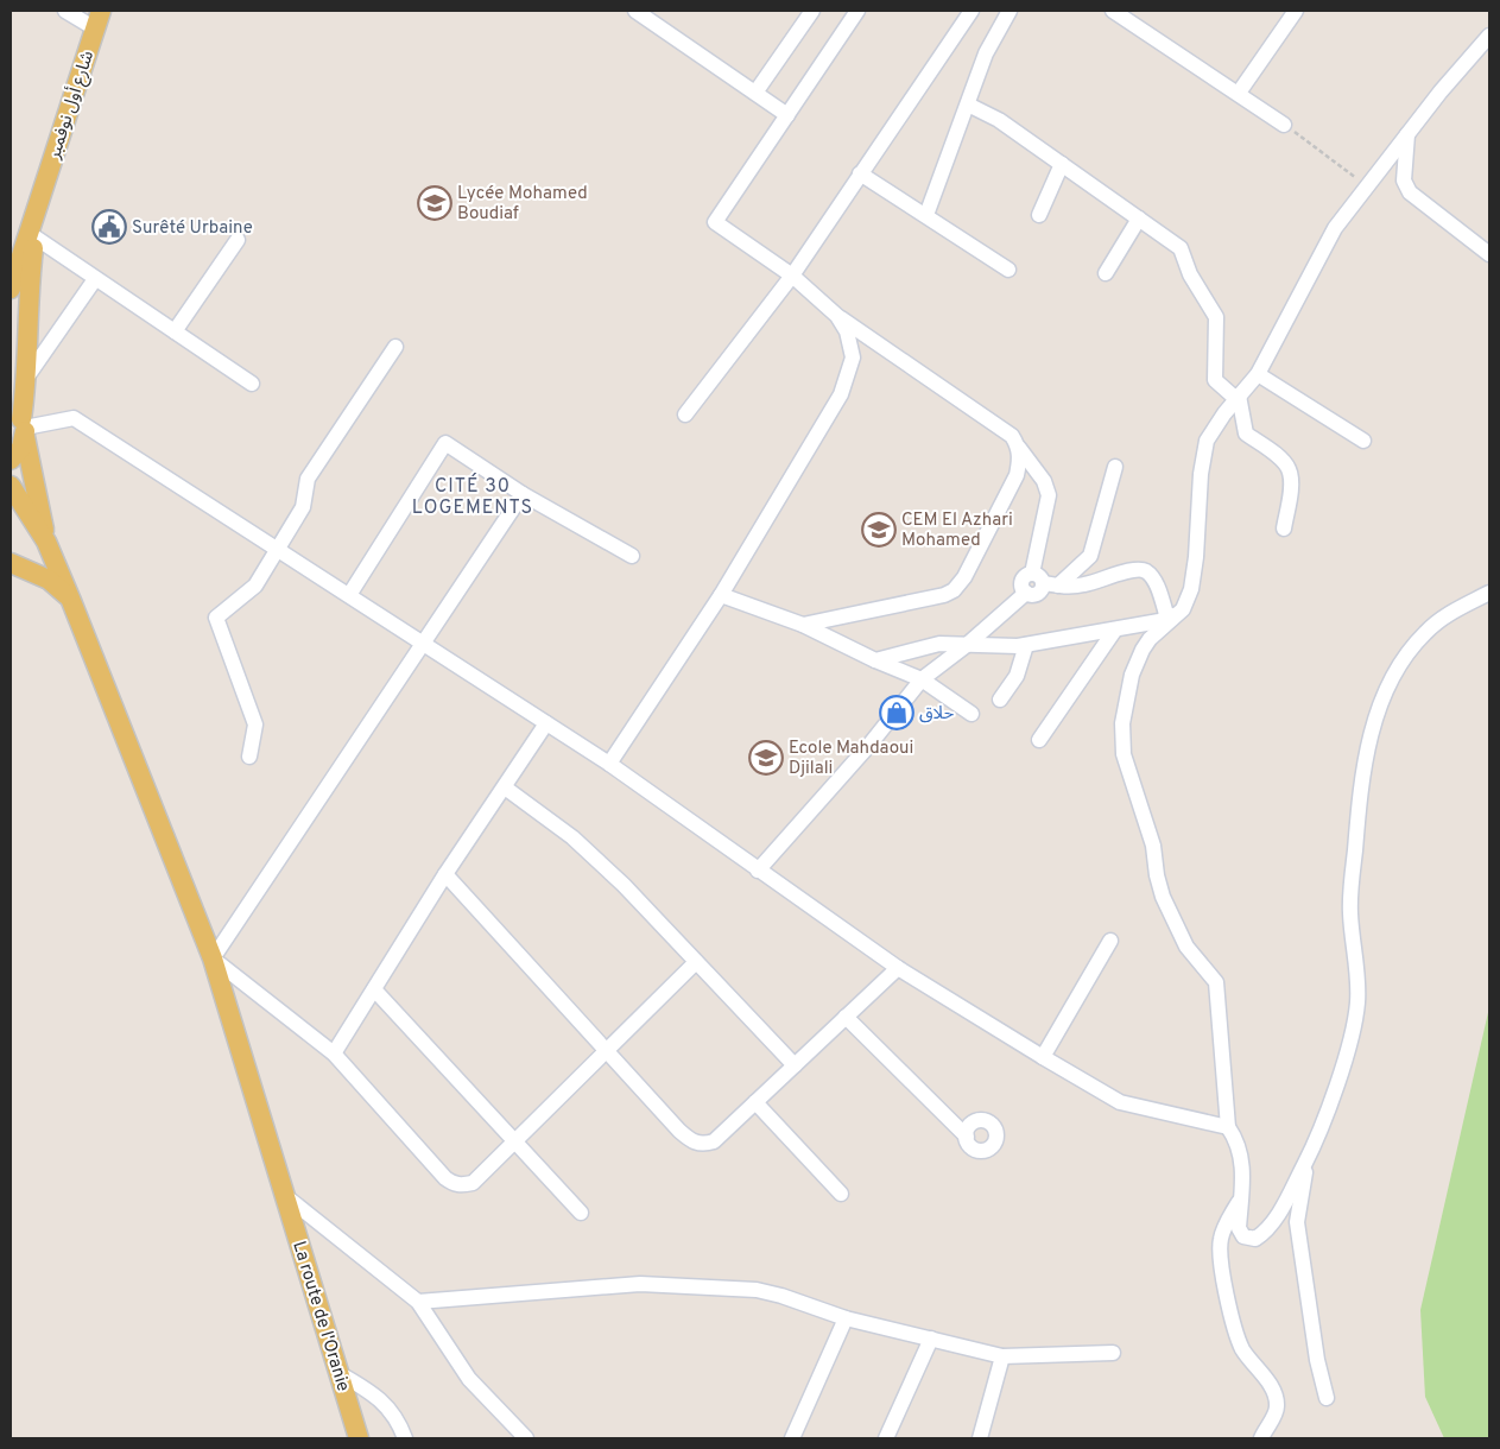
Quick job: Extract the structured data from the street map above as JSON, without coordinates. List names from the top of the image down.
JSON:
{
  "streets": {
    "main road": ["شارع أول نوفمبر", "La route de l'Oranie"]
  },
  "districts": ["CITÉ 30 LOGEMENTS"],
  "places": {
    "school or university": ["Lycée Mohamed Boudiaf", "CEM El Azhari Mohamed", "Ecole Mahdaoui Djilali"],
    "public building": ["Surêté Urbaine"],
    "shop": ["حلاق"]
  }
}
